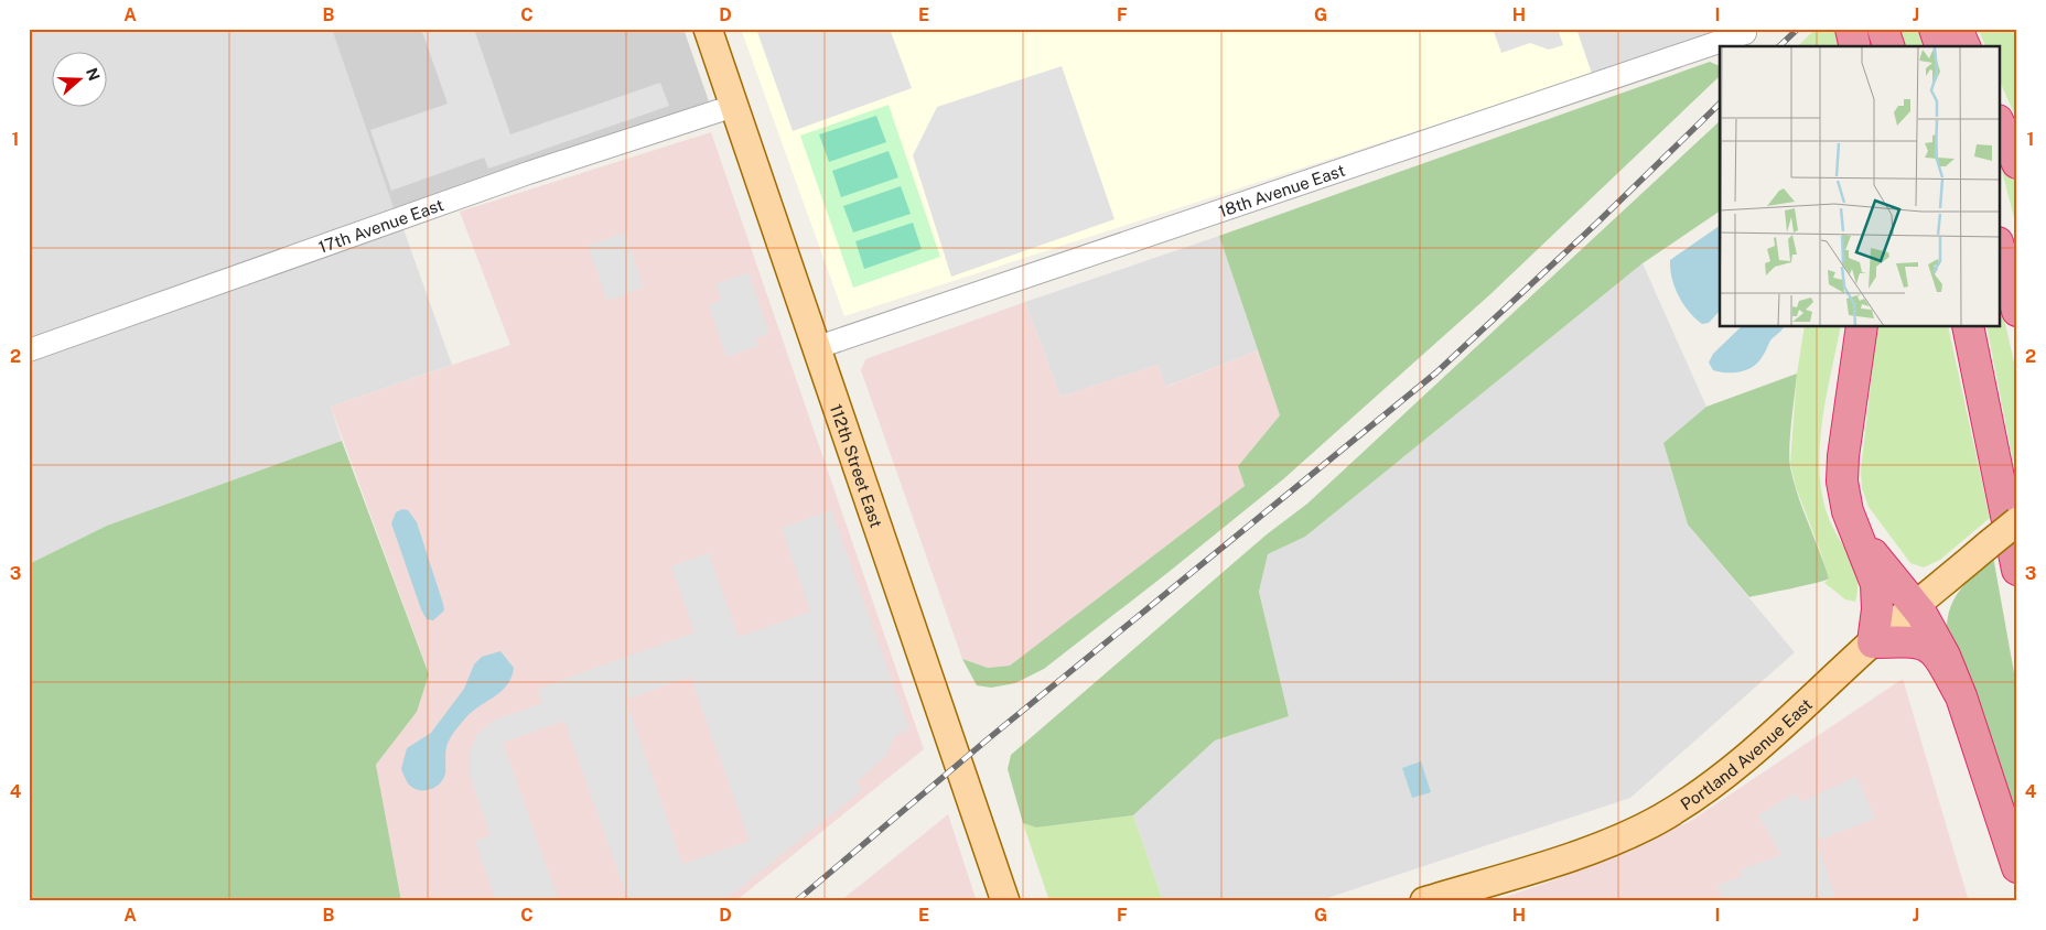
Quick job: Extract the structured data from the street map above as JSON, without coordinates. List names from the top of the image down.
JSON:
{
  "streets": {
    "main road": ["112th Street East", "Portland Avenue East"],
    "street": ["18th Avenue East", "17th Avenue East"]
  },
  "crossings": [
    ["18th Avenue East", "112th Street East"],
    ["17th Avenue East", "112th Street East"]
  ],
  "north": "right",
  "grid": {
    "columns": [
      "A",
      "B",
      "C",
      "D",
      "E",
      "F",
      "G",
      "H",
      "I",
      "J"
    ],
    "rows": [
      "1",
      "2",
      "3",
      "4"
    ]
  }
}
